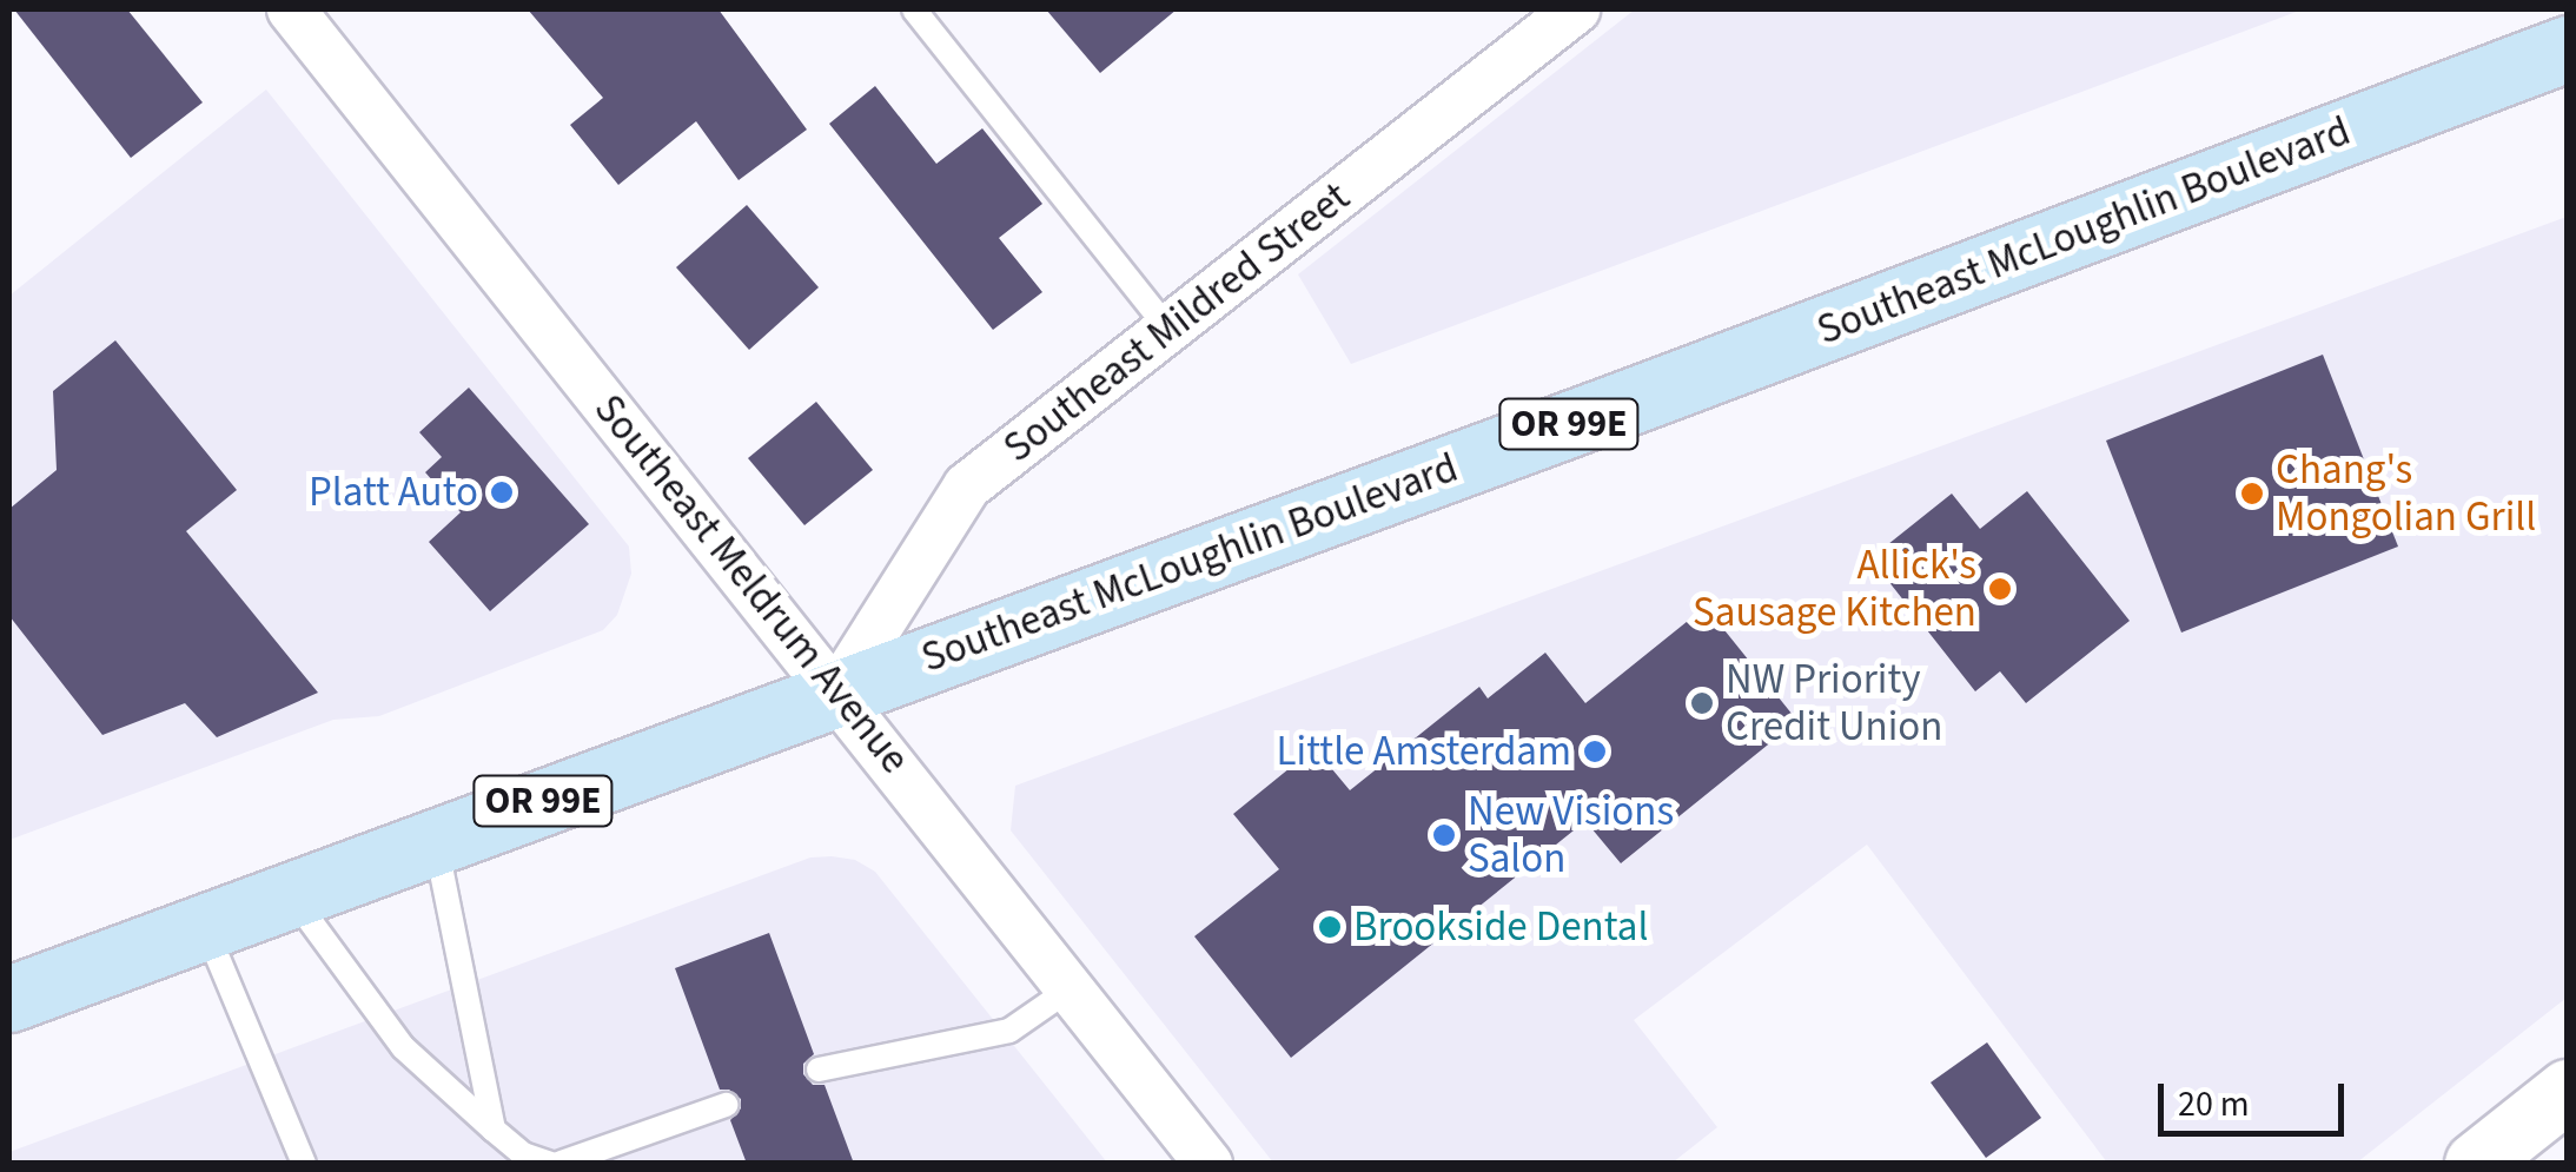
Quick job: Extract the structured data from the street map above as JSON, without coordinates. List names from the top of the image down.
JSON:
{
  "streets": {
    "main road": ["Southeast McLoughlin Boulevard", "OR 99E"],
    "street": ["Southeast Mildred Street", "Southeast Meldrum Avenue"]
  },
  "crossings": [
    ["Southeast McLoughlin Boulevard", "Southeast Mildred Street"],
    ["Southeast McLoughlin Boulevard", "Southeast Meldrum Avenue"],
    ["Southeast Mildred Street", "Southeast Meldrum Avenue"]
  ],
  "places": [
    "Platt Auto",
    "Chang's Mongolian Grill",
    "Allick's Sausage Kitchen",
    "NW Priority Credit Union",
    "Little Amsterdam",
    "New Visions Salon",
    "Brookside Dental"
  ],
  "scale_bar": "20 m"
}
